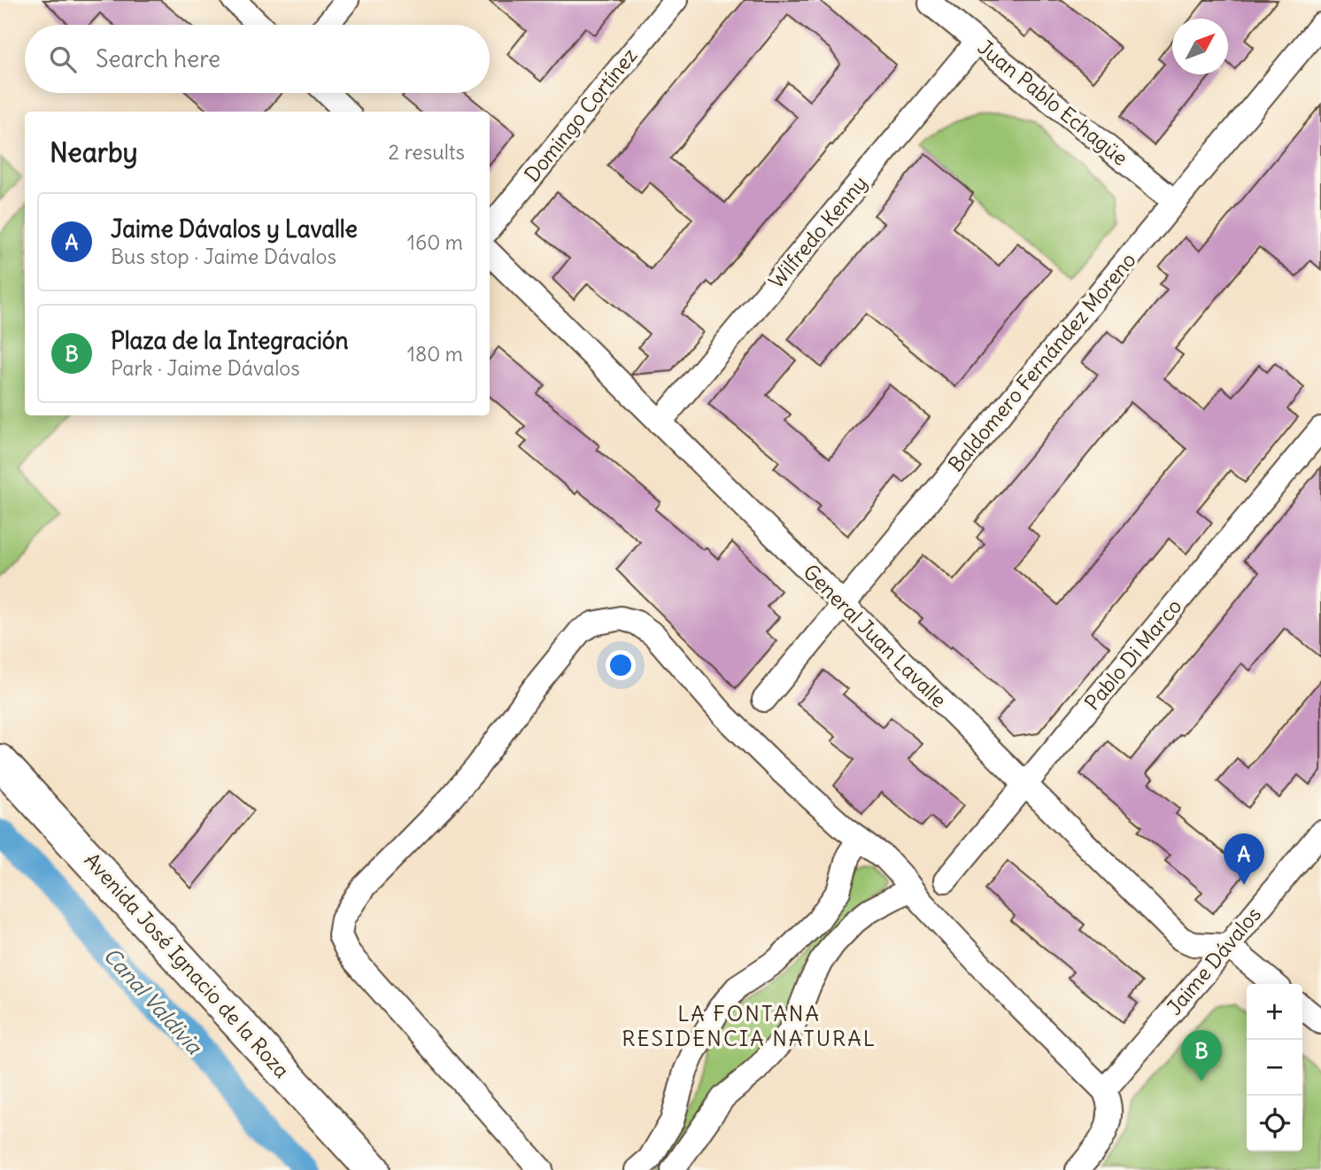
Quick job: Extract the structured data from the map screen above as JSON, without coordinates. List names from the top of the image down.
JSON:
{
  "streets": {
    "main road": ["Avenida José Ignacio de la Roza"],
    "street": [
      "Juan Pablo Echagüe",
      "Domingo Cortínez",
      "Wilfredo Kenny",
      "Baldomero Fernández Moreno",
      "General Juan Lavalle",
      "Pablo Di Marco",
      "Jaime Dávalos"
    ]
  },
  "crossings": [
    ["Juan Pablo Echagüe", "Wilfredo Kenny"],
    ["Juan Pablo Echagüe", "Baldomero Fernández Moreno"],
    ["Wilfredo Kenny", "General Juan Lavalle"],
    ["Baldomero Fernández Moreno", "General Juan Lavalle"],
    ["General Juan Lavalle", "Pablo Di Marco"],
    ["General Juan Lavalle", "Jaime Dávalos"]
  ],
  "districts": ["LA FONTANA RESIDENCIA NATURAL"],
  "water": ["Canal Valdivia"],
  "north": "top right",
  "page": {
    "search": "Search here",
    "heading": ["Nearby", "2 results"],
    "list": [
      {
        "mark": "A",
        "name": "Jaime Dávalos y Lavalle",
        "note": "Bus stop · Jaime Dávalos",
        "value": "160 m"
      },
      {
        "mark": "B",
        "name": "Plaza de la Integración",
        "note": "Park · Jaime Dávalos",
        "value": "180 m"
      }
    ],
    "pins": ["A", "B"],
    "map_buttons": ["+", "−"]
  }
}
